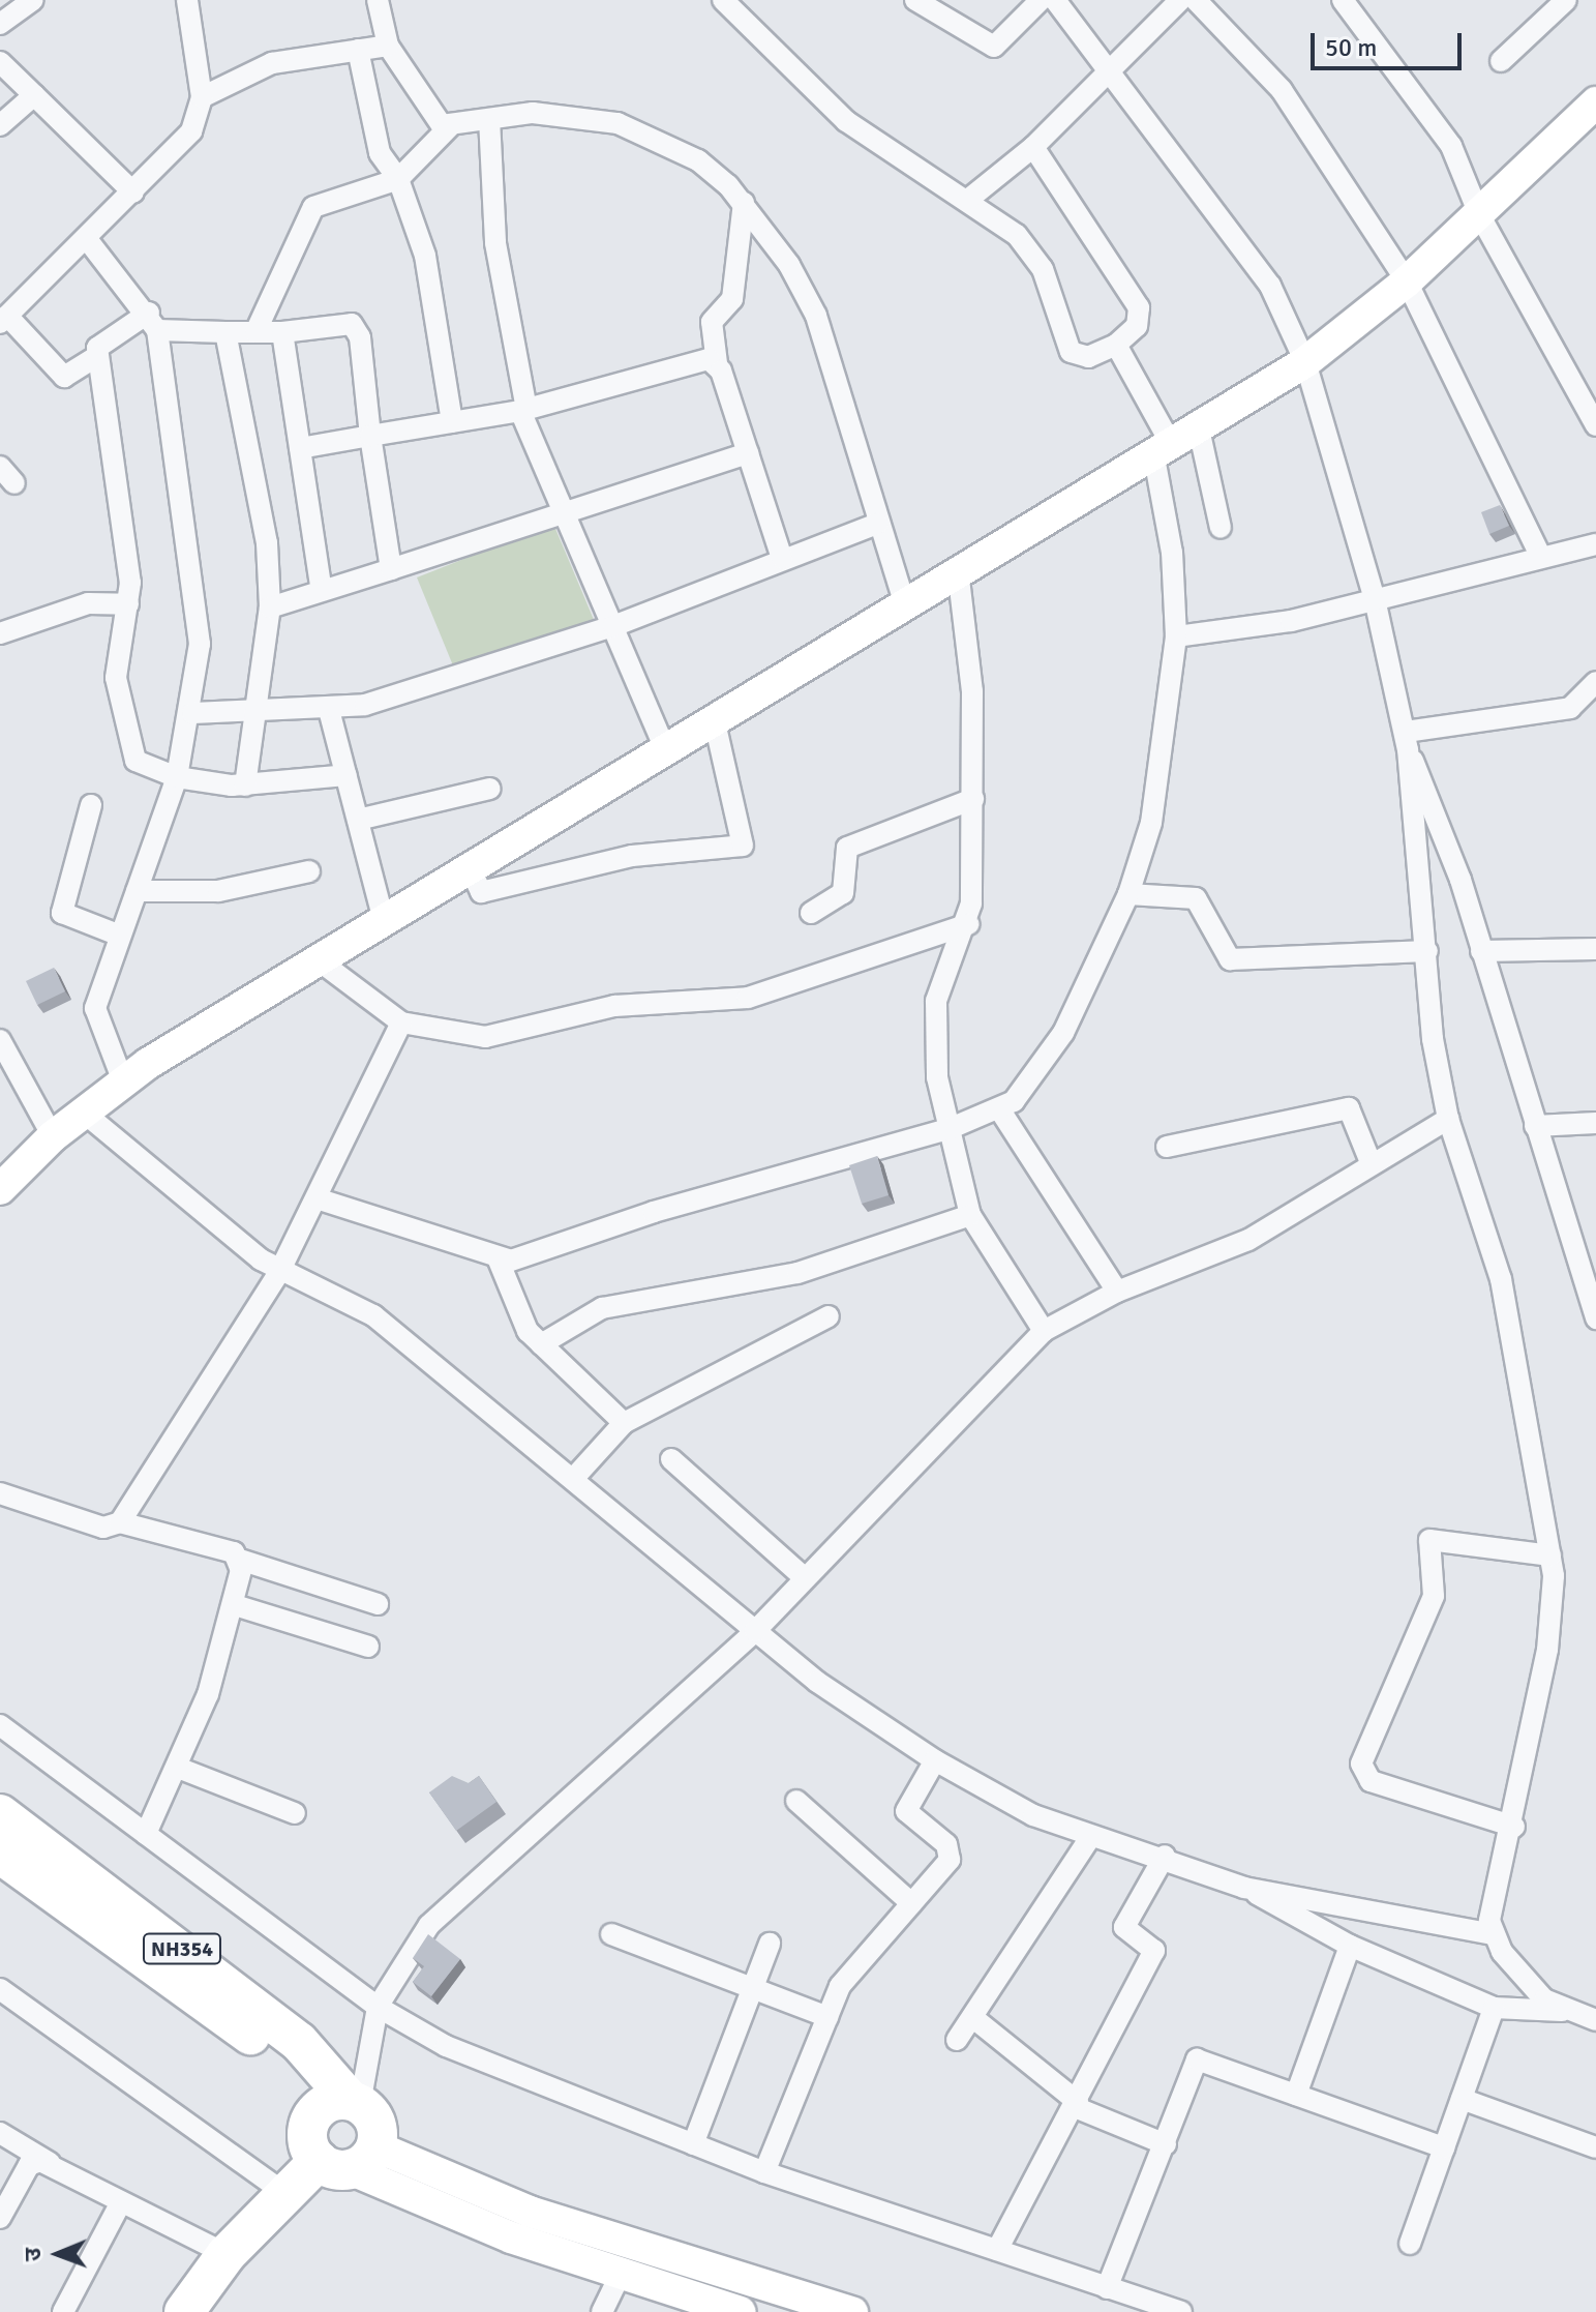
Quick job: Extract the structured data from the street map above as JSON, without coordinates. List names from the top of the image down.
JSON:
{
  "streets": {
    "highway": ["NH354"]
  },
  "scale_bar": "50 m",
  "north": "left"
}
